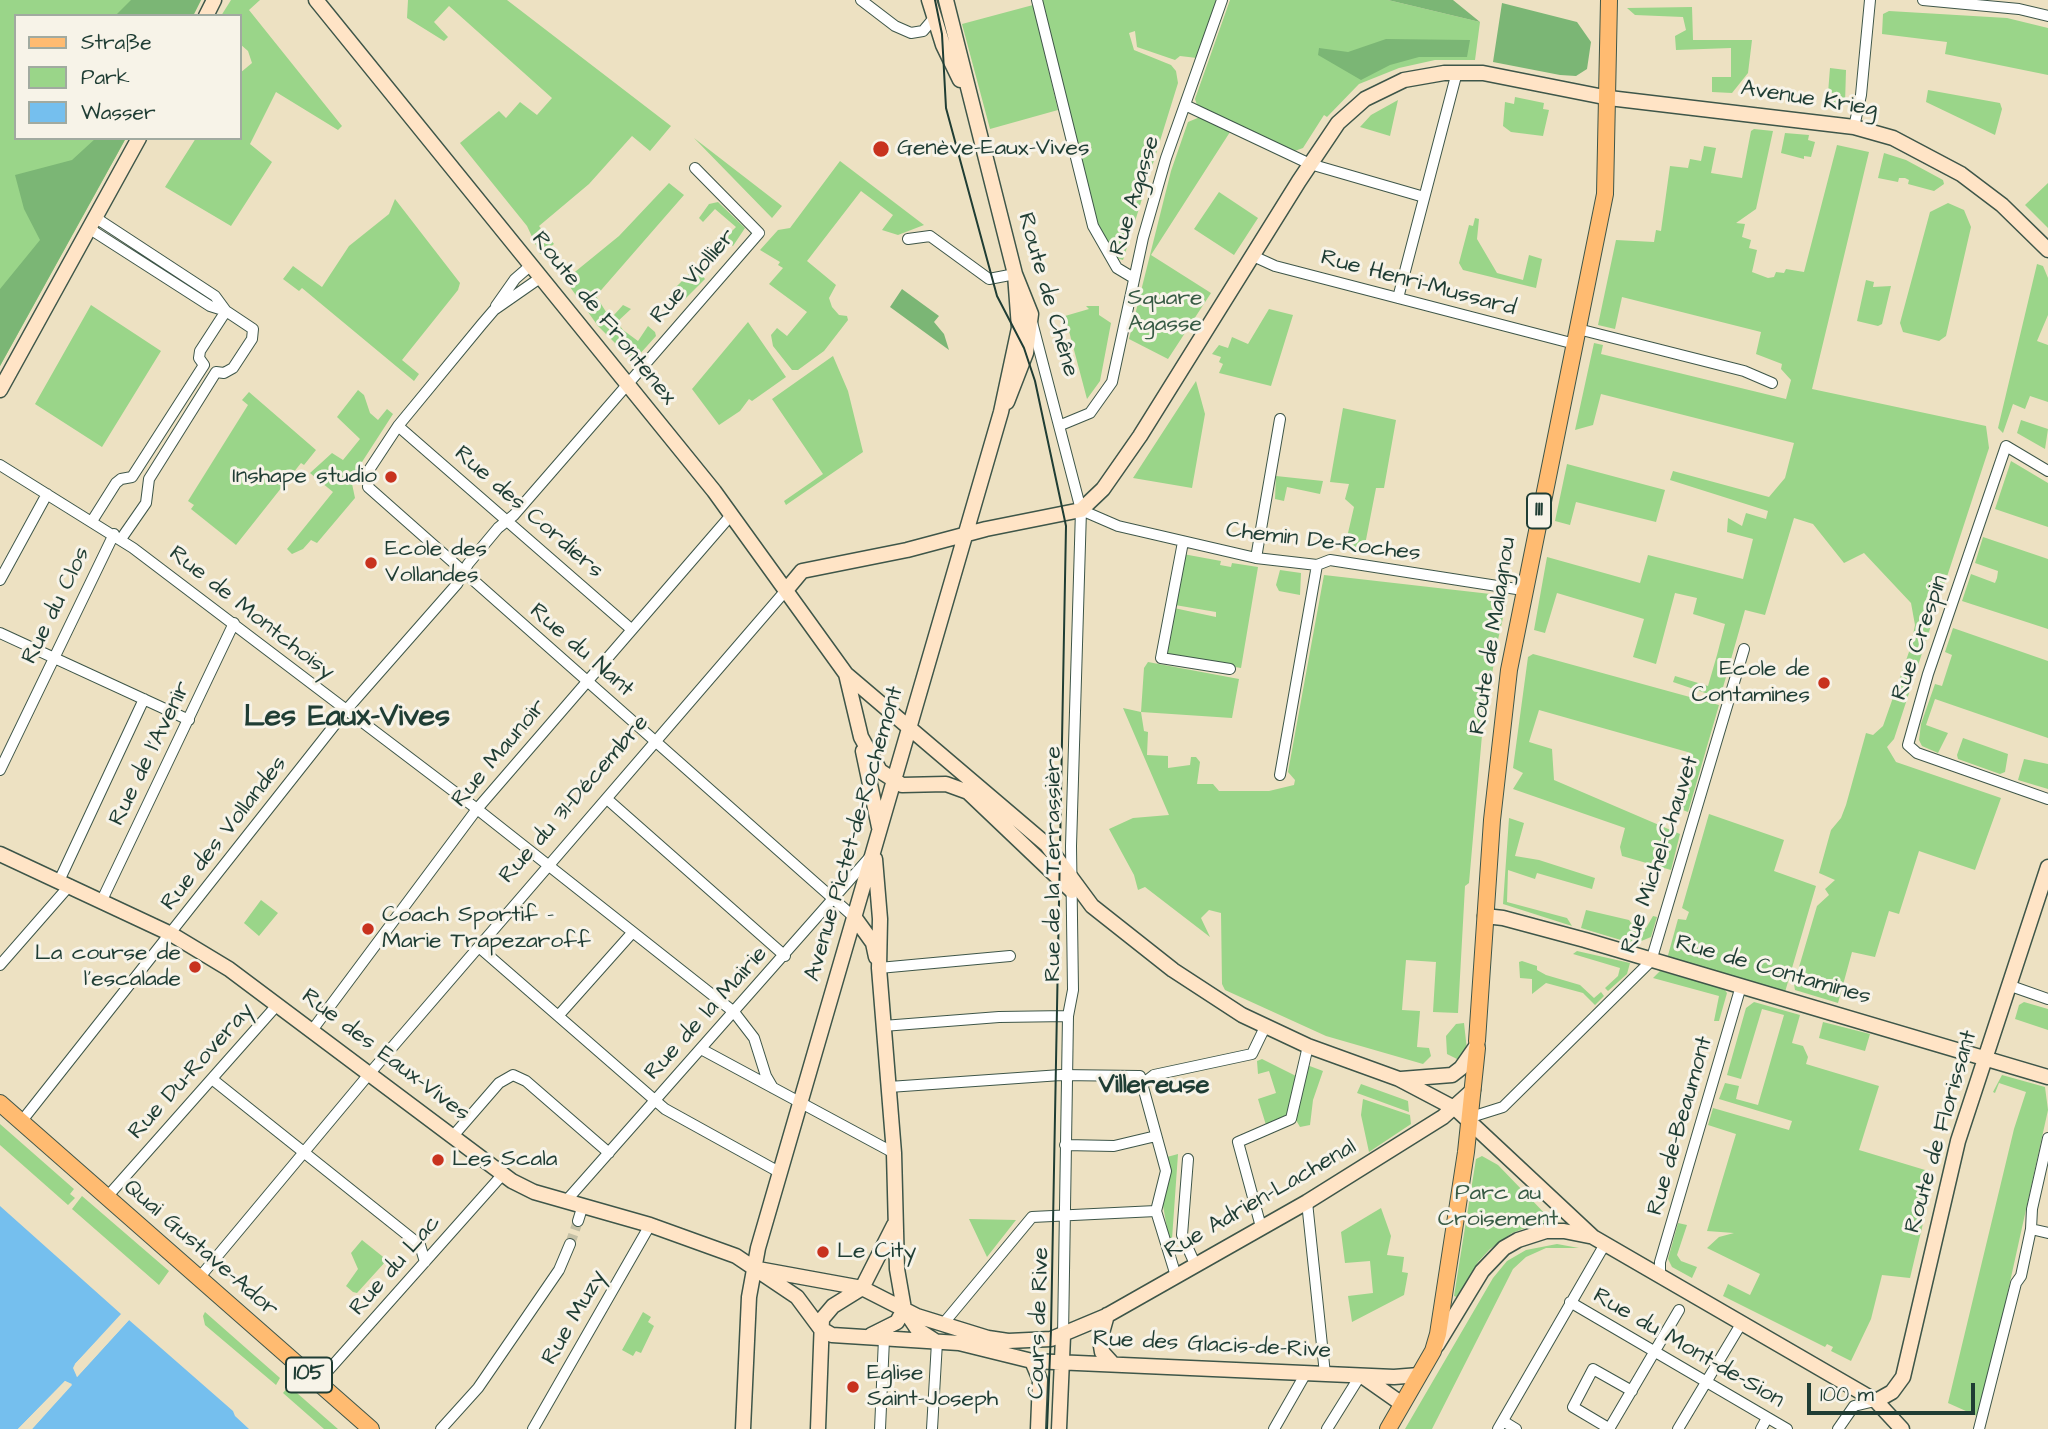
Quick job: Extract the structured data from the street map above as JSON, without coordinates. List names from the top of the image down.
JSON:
{
  "streets": {
    "main road": [
      "Avenue Krieg",
      "Route de Chêne",
      "Route de Frontenex",
      "111",
      "Route de Malagnou",
      "Rue du 31-Décembre",
      "Avenue Pictet-de-Rochemont",
      "Rue de Contamines",
      "Rue des Eaux-Vives",
      "Route de Florissant",
      "Rue Adrien-Lachenal",
      "Quai Gustave-Ador",
      "Cours de Rive",
      "Rue des Glacis-de-Rive",
      "105"
    ],
    "street": [
      "Rue Agasse",
      "Rue Viollier",
      "Rue Henri-Mussard",
      "Rue des Cordiers",
      "Chemin De-Roches",
      "Rue du Clos",
      "Rue de Montchoisy",
      "Rue Crespin",
      "Rue du Nant",
      "Rue de l'Avenir",
      "Rue Maunoir",
      "Rue des Vollandes",
      "Rue Michel-Chauvet",
      "Rue de la Terrassière",
      "Rue de la Mairie",
      "Rue Du-Roveray",
      "Rue de-Beaumont",
      "Rue du Lac",
      "Rue Muzy",
      "Rue du Mont-de-Sion"
    ]
  },
  "crossings": [
    ["Avenue Krieg", "Rue Henri-Mussard"],
    ["Avenue Krieg", "Route de Chêne"],
    ["Avenue Krieg", "Chemin De-Roches"],
    ["Avenue Krieg", "Route de Malagnou"],
    ["Avenue Krieg", "Rue du 31-Décembre"],
    ["Avenue Krieg", "Rue de la Terrassière"],
    ["Rue Agasse", "Route de Chêne"],
    ["Rue Viollier", "Route de Frontenex"],
    ["Rue Viollier", "Rue des Vollandes"],
    ["Rue Henri-Mussard", "Route de Malagnou"],
    ["Route de Chêne", "Chemin De-Roches"],
    ["Route de Chêne", "Rue du 31-Décembre"],
    ["Route de Chêne", "Avenue Pictet-de-Rochemont"],
    ["Route de Chêne", "Rue de la Terrassière"],
    ["Route de Frontenex", "Rue Maunoir"],
    ["Route de Frontenex", "Rue du 31-Décembre"],
    ["Route de Frontenex", "Rue des Vollandes"],
    ["111", "Route de Malagnou"],
    ["111", "Rue Michel-Chauvet"],
    ["111", "Rue des Glacis-de-Rive"],
    ["Rue des Cordiers", "Rue du Nant"],
    ["Rue des Cordiers", "Rue Maunoir"],
    ["Rue des Cordiers", "Rue des Vollandes"],
    ["Chemin De-Roches", "Route de Malagnou"],
    ["Chemin De-Roches", "Rue du 31-Décembre"],
    ["Chemin De-Roches", "Rue de la Terrassière"],
    ["Rue du Clos", "Rue de Montchoisy"],
    ["Rue de Montchoisy", "Rue de l'Avenir"],
    ["Rue de Montchoisy", "Rue Maunoir"],
    ["Rue de Montchoisy", "Rue du 31-Décembre"],
    ["Rue de Montchoisy", "Rue des Vollandes"],
    ["Rue de Montchoisy", "Rue de la Mairie"],
    ["Route de Malagnou", "Rue Michel-Chauvet"],
    ["Route de Malagnou", "Rue de Contamines"],
    ["Route de Malagnou", "Rue Adrien-Lachenal"],
    ["Rue du Nant", "Rue Maunoir"],
    ["Rue du Nant", "Rue du 31-Décembre"],
    ["Rue du Nant", "Rue des Vollandes"],
    ["Rue du Nant", "Avenue Pictet-de-Rochemont"],
    ["Rue du Nant", "Rue de la Mairie"],
    ["Rue de l'Avenir", "Rue des Eaux-Vives"],
    ["Rue Maunoir", "Rue des Eaux-Vives"],
    ["Rue du 31-Décembre", "Avenue Pictet-de-Rochemont"],
    ["Rue du 31-Décembre", "Rue de la Terrassière"],
    ["Rue du 31-Décembre", "Rue des Eaux-Vives"],
    ["Rue du 31-Décembre", "Quai Gustave-Ador"],
    ["Rue des Vollandes", "Rue des Eaux-Vives"],
    ["Rue des Vollandes", "Quai Gustave-Ador"],
    ["Avenue Pictet-de-Rochemont", "Rue de la Mairie"],
    ["Avenue Pictet-de-Rochemont", "Rue des Eaux-Vives"],
    ["Avenue Pictet-de-Rochemont", "Rue Adrien-Lachenal"],
    ["Rue Michel-Chauvet", "Rue de Contamines"],
    ["Rue de la Terrassière", "Cours de Rive"],
    ["Rue de Contamines", "Rue de-Beaumont"],
    ["Rue de Contamines", "Route de Florissant"],
    ["Rue de la Mairie", "Rue des Eaux-Vives"],
    ["Rue des Eaux-Vives", "Rue Du-Roveray"],
    ["Rue des Eaux-Vives", "Rue Adrien-Lachenal"],
    ["Rue des Eaux-Vives", "Rue du Lac"],
    ["Rue des Eaux-Vives", "Rue Muzy"],
    ["Rue Du-Roveray", "Quai Gustave-Ador"],
    ["Rue Adrien-Lachenal", "Cours de Rive"],
    ["Quai Gustave-Ador", "Rue du Lac"],
    ["Cours de Rive", "Rue des Glacis-de-Rive"]
  ],
  "districts": ["Les Eaux-Vives", "Villereuse"],
  "parks": ["Square Agasse", "Parc au Croisement"],
  "places": [
    "Genève-Eaux-Vives",
    "Inshape studio",
    "Ecole des Vollandes",
    "Ecole de Contamines",
    "Coach Sportif - Marie Trapezaroff",
    "La course de l'escalade",
    "Les Scala",
    "Le City",
    "Eglise Saint-Joseph"
  ],
  "legend": ["Straße", "Park", "Wasser"],
  "scale_bar": "100 m"
}
